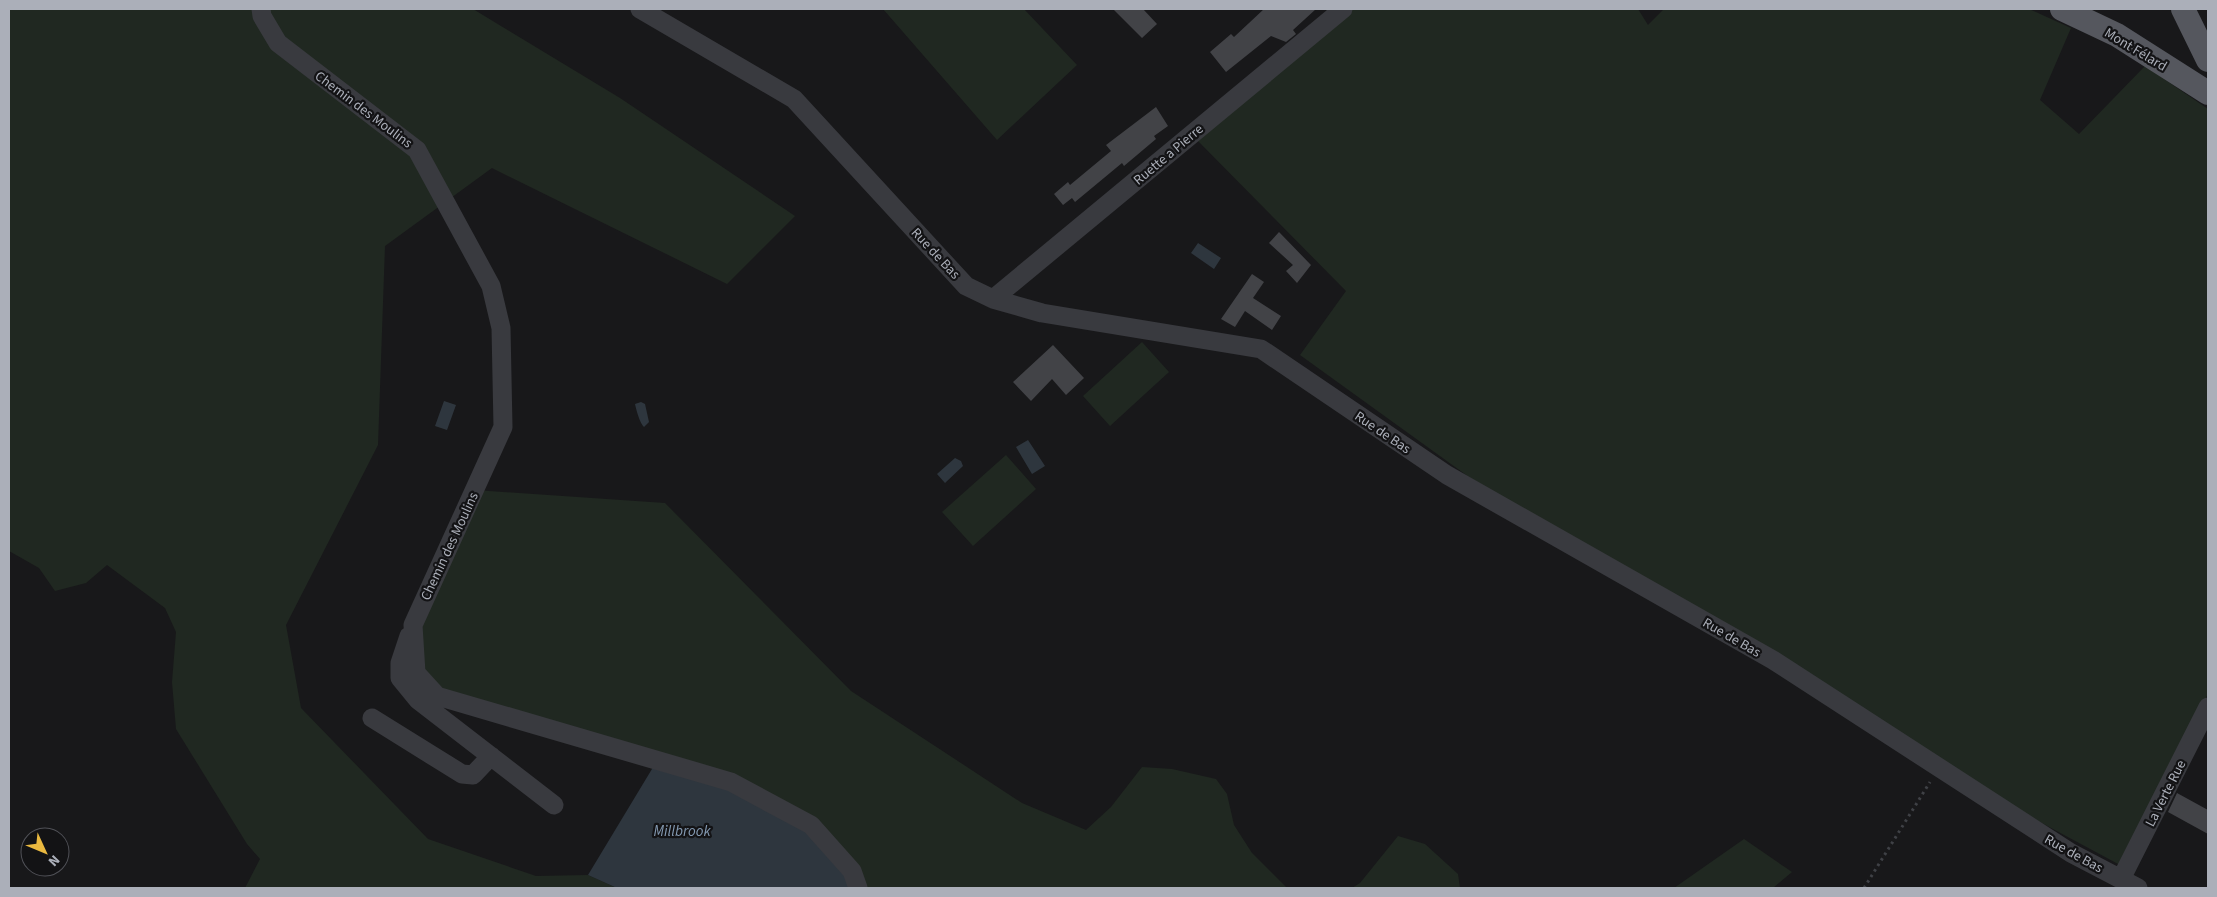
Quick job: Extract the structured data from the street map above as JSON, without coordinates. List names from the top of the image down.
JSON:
{
  "streets": {
    "main road": ["Mont Félard"],
    "street": [
      "Chemin des Moulins",
      "Ruette a Pierre",
      "Rue de Bas",
      "La Verte Rue"
    ]
  },
  "crossings": [
    ["Ruette a Pierre", "Rue de Bas"],
    ["Rue de Bas", "La Verte Rue"]
  ],
  "water": ["Millbrook"],
  "north": "bottom right"
}
